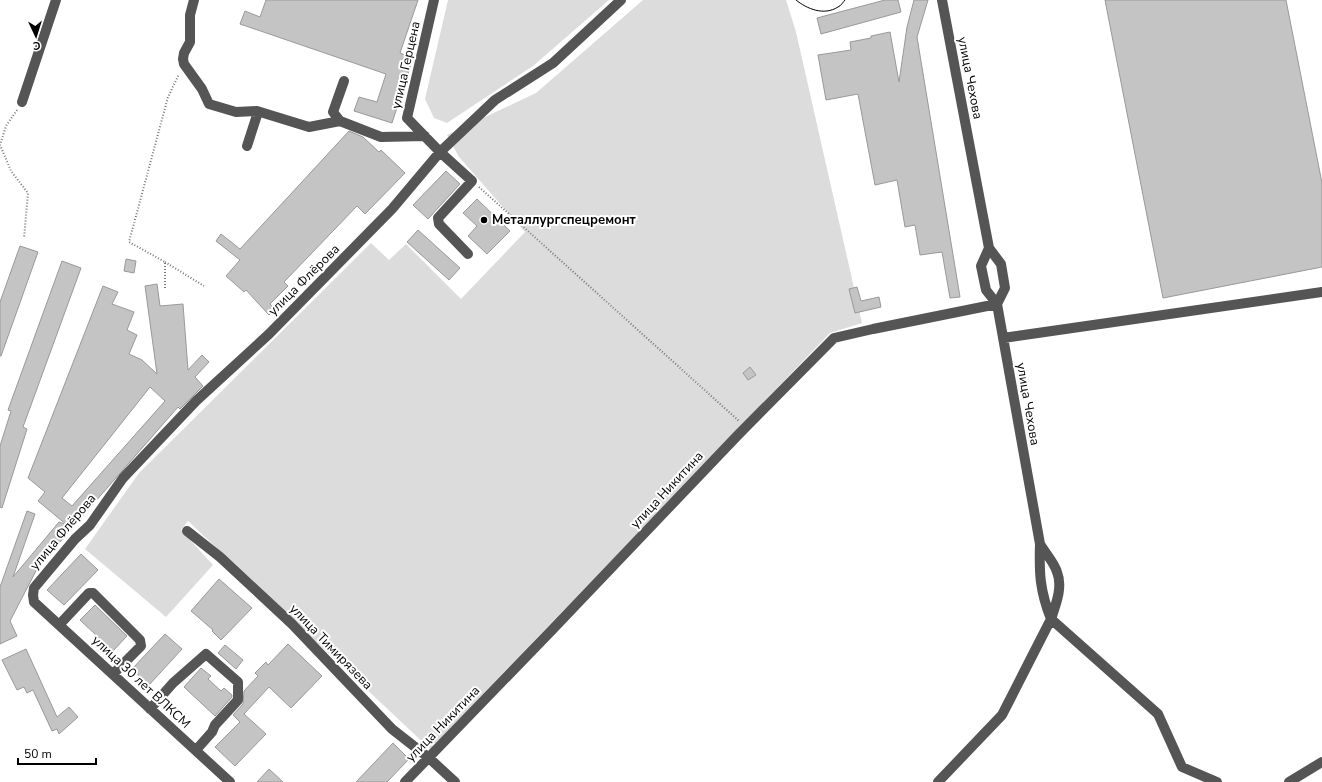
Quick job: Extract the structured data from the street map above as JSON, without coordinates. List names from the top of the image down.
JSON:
{
  "streets": {
    "street": [
      "улица Герцена",
      "улица Чехова",
      "улица Флёрова",
      "улица Никитина",
      "улица Тимирязева",
      "улица 30 лет ВЛКСМ"
    ]
  },
  "crossings": [
    ["улица Герцена", "улица Флёрова"],
    ["улица Чехова", "улица Никитина"],
    ["улица Флёрова", "улица 30 лет ВЛКСМ"],
    ["улица Никитина", "улица Тимирязева"]
  ],
  "places": ["Металлургспецремонт"],
  "scale_bar": "50 m",
  "north": "bottom"
}
